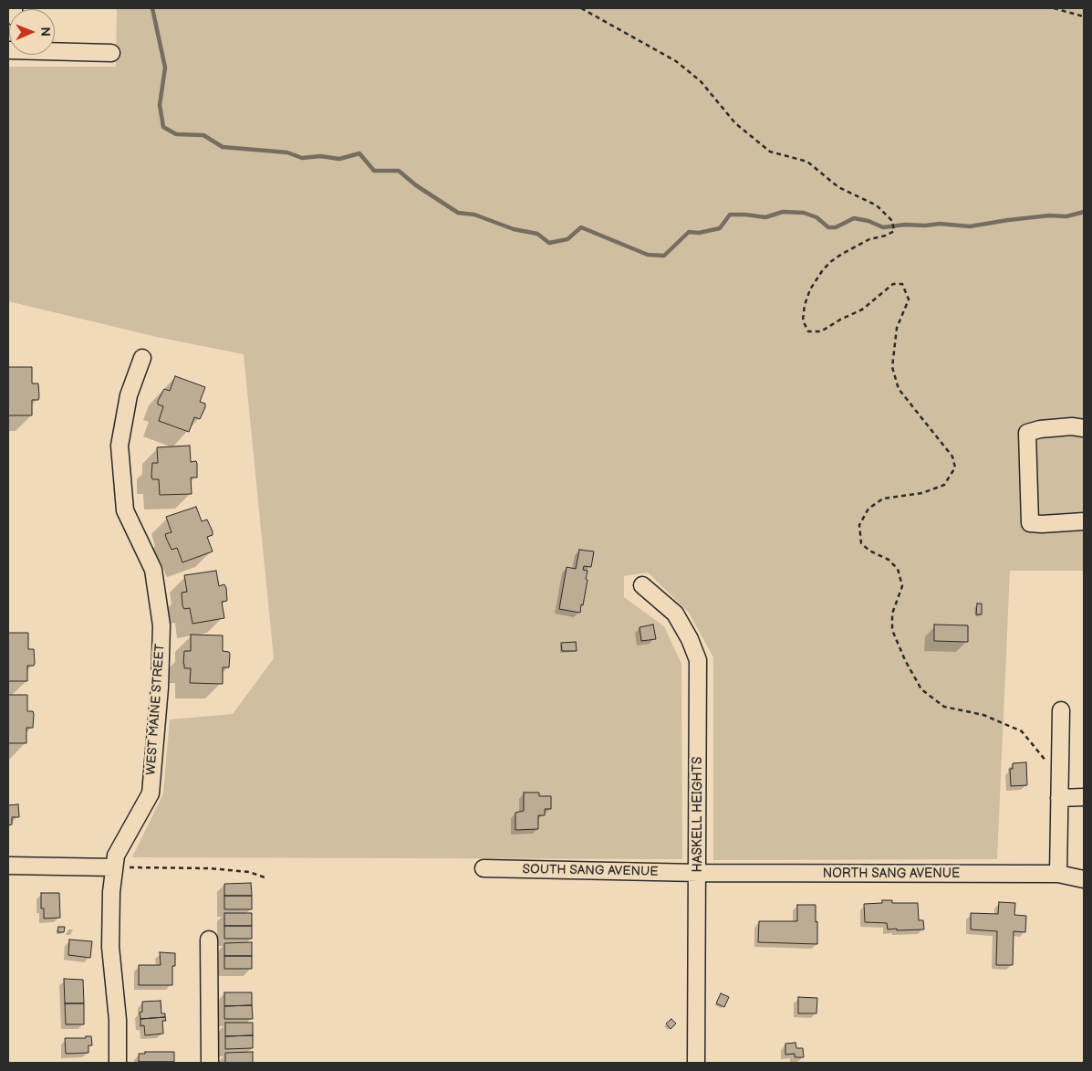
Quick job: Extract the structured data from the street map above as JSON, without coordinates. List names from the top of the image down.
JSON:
{
  "streets": {
    "street": [
      "WEST MAINE STREET",
      "HASKELL HEIGHTS",
      "SOUTH SANG AVENUE",
      "NORTH SANG AVENUE"
    ]
  },
  "crossings": [
    ["HASKELL HEIGHTS", "SOUTH SANG AVENUE"],
    ["HASKELL HEIGHTS", "NORTH SANG AVENUE"],
    ["SOUTH SANG AVENUE", "NORTH SANG AVENUE"]
  ],
  "north": "right"
}
